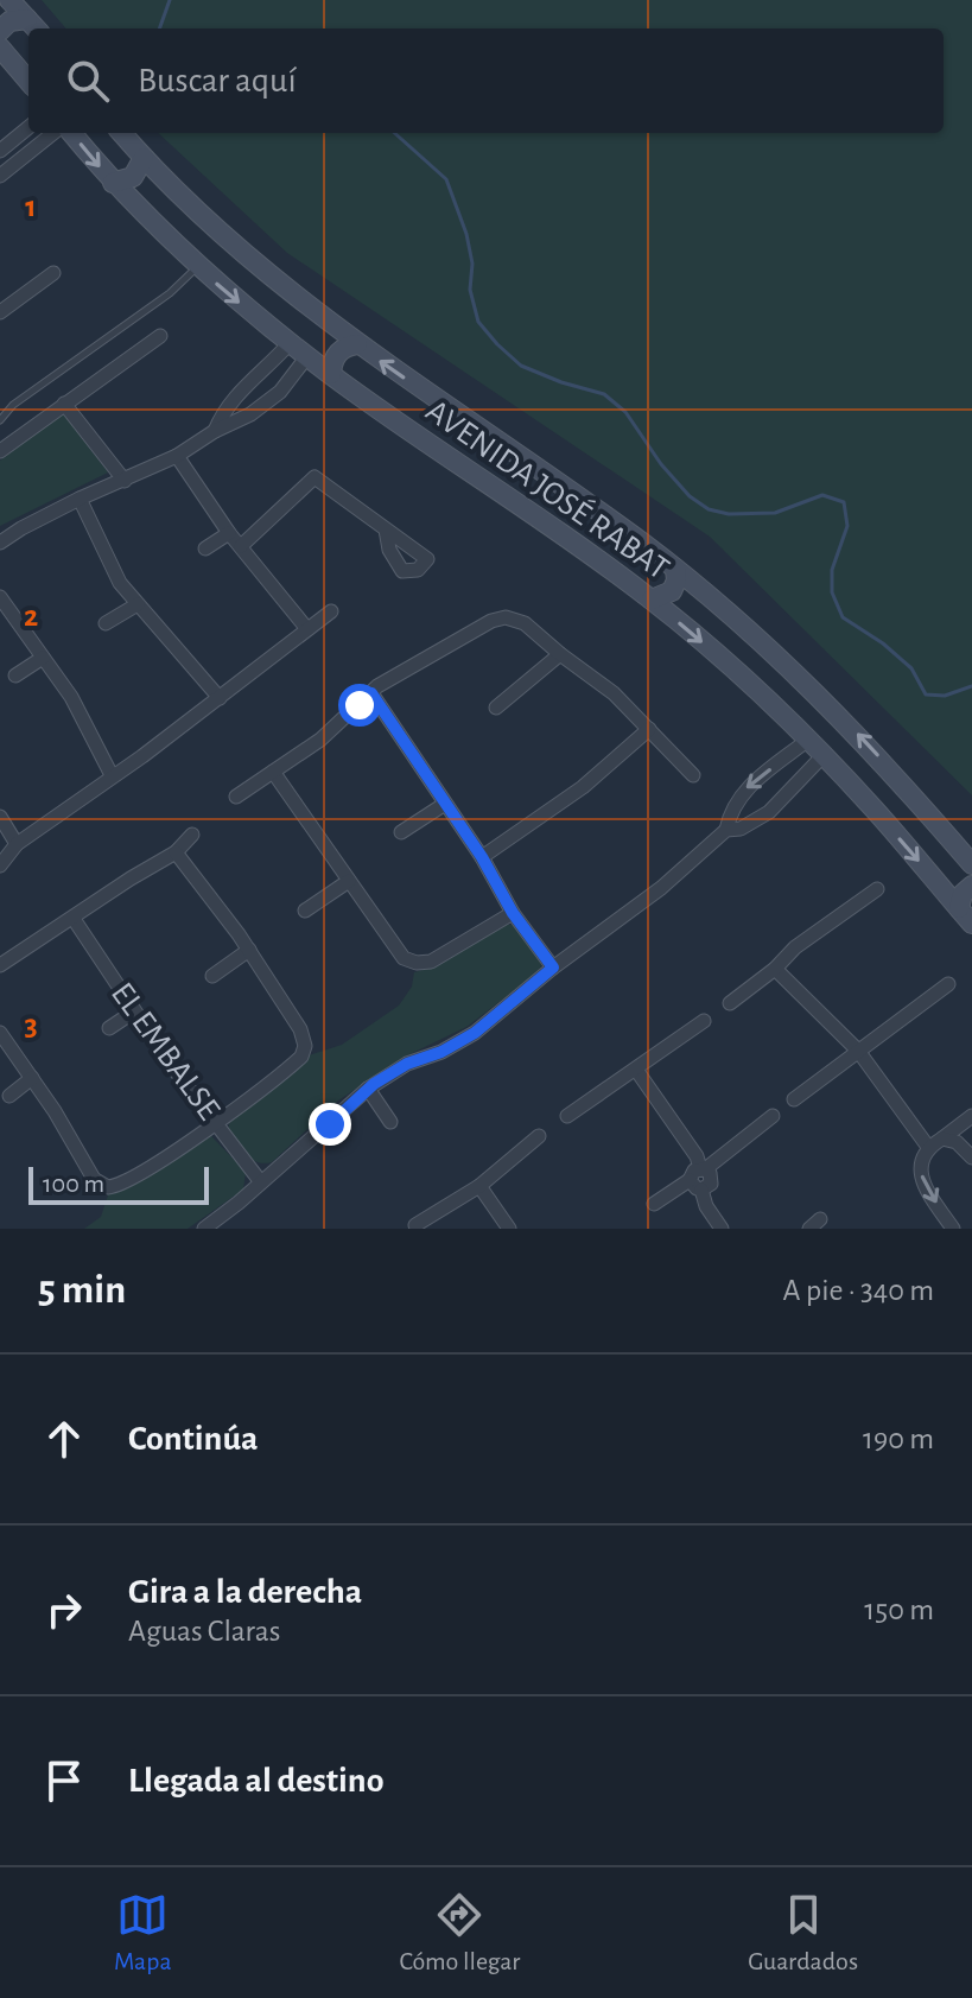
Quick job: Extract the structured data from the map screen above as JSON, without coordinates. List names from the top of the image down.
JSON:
{
  "streets": {
    "street": ["AVENIDA JOSÉ RABAT", "EL EMBALSE"]
  },
  "scale_bar": "100 m",
  "page": {
    "search": "Buscar aquí",
    "scale": "100 m",
    "heading": ["5 min", "A pie · 340 m"],
    "list": [
      ["Continúa", "190 m"],
      ["Gira a la derecha", "Aguas Claras", "150 m"],
      "Llegada al destino"
    ],
    "nav": ["Mapa", "Cómo llegar", "Guardados"]
  },
  "grid": {
    "rows": ["1", "2", "3"]
  }
}
